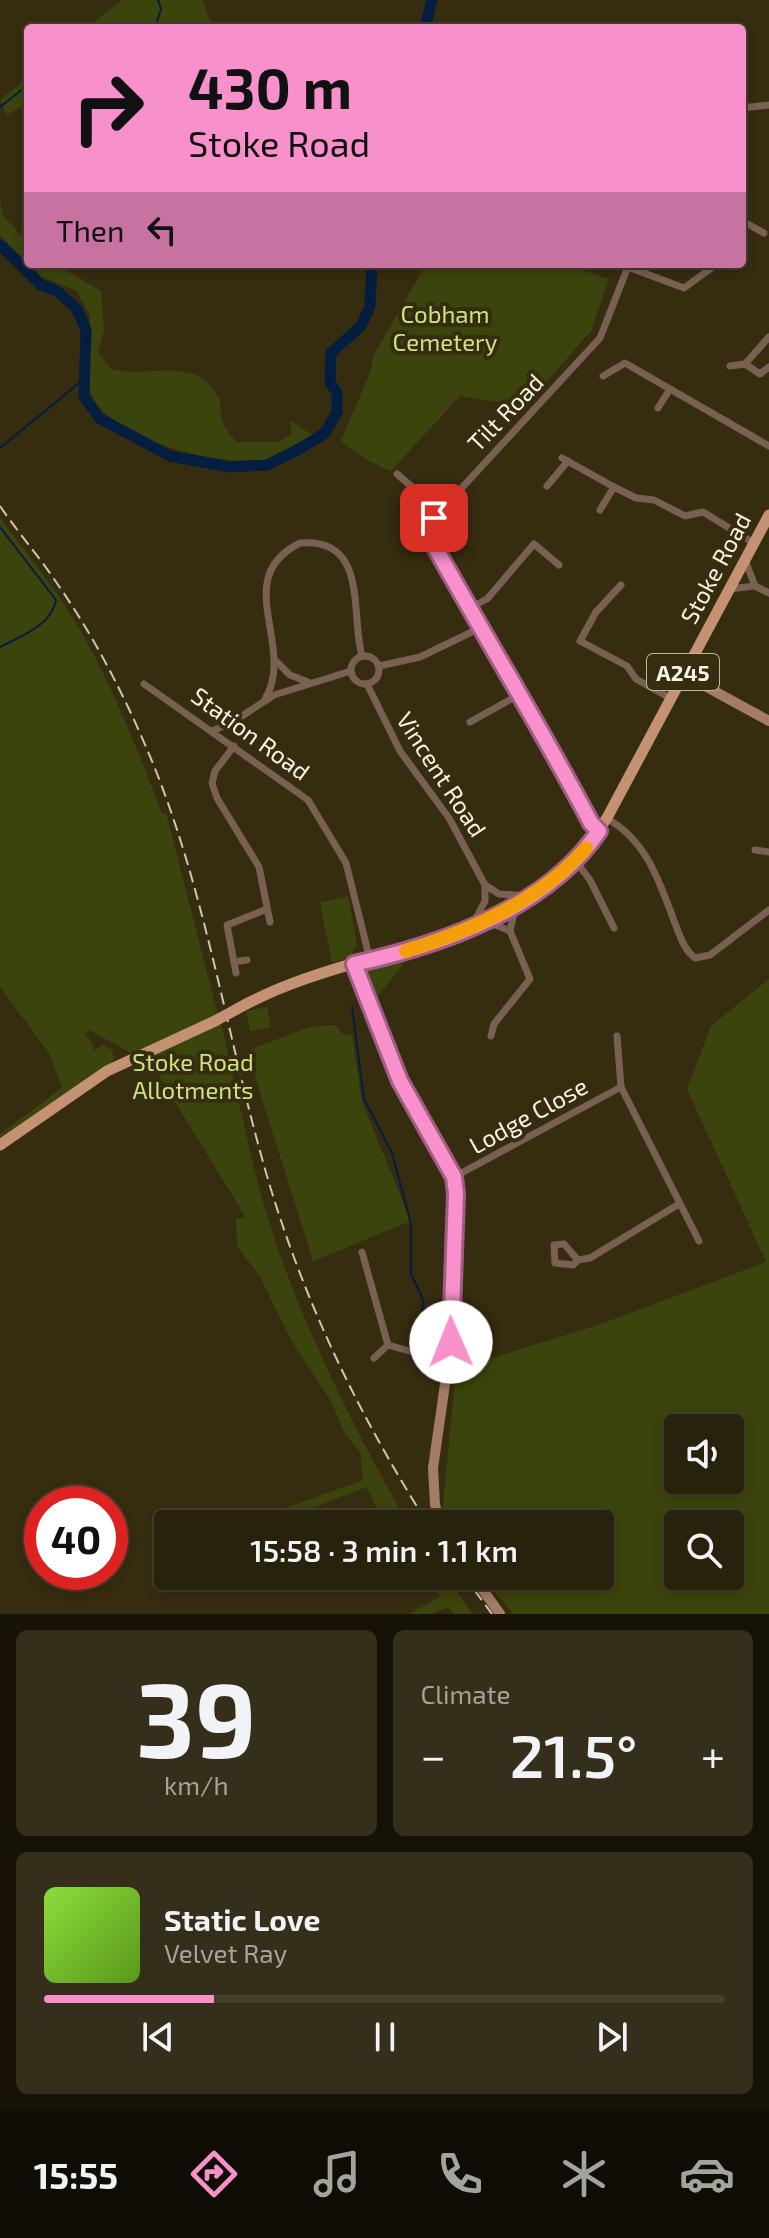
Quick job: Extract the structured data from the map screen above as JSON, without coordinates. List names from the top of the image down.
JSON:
{
  "streets": {
    "main road": ["Stoke Road", "A245"],
    "street": [
      "Tilt Road",
      "Station Road",
      "Vincent Road",
      "Lodge Close"
    ]
  },
  "crossings": [
    ["Stoke Road", "Station Road"]
  ],
  "parks": ["Cobham Cemetery", "Stoke Road Allotments"],
  "page": {
    "turn": ["430 m", "Stoke Road"],
    "then": "Then",
    "limit": "40",
    "trip": "15:58 · 3 min · 1.1 km",
    "tile": [
      ["39", "km/h"],
      "Climate"
    ],
    "heat": ["−", "21.5°", "+"],
    "song": ["Static Love", "Velvet Ray"],
    "tabs": "15:55"
  }
}
